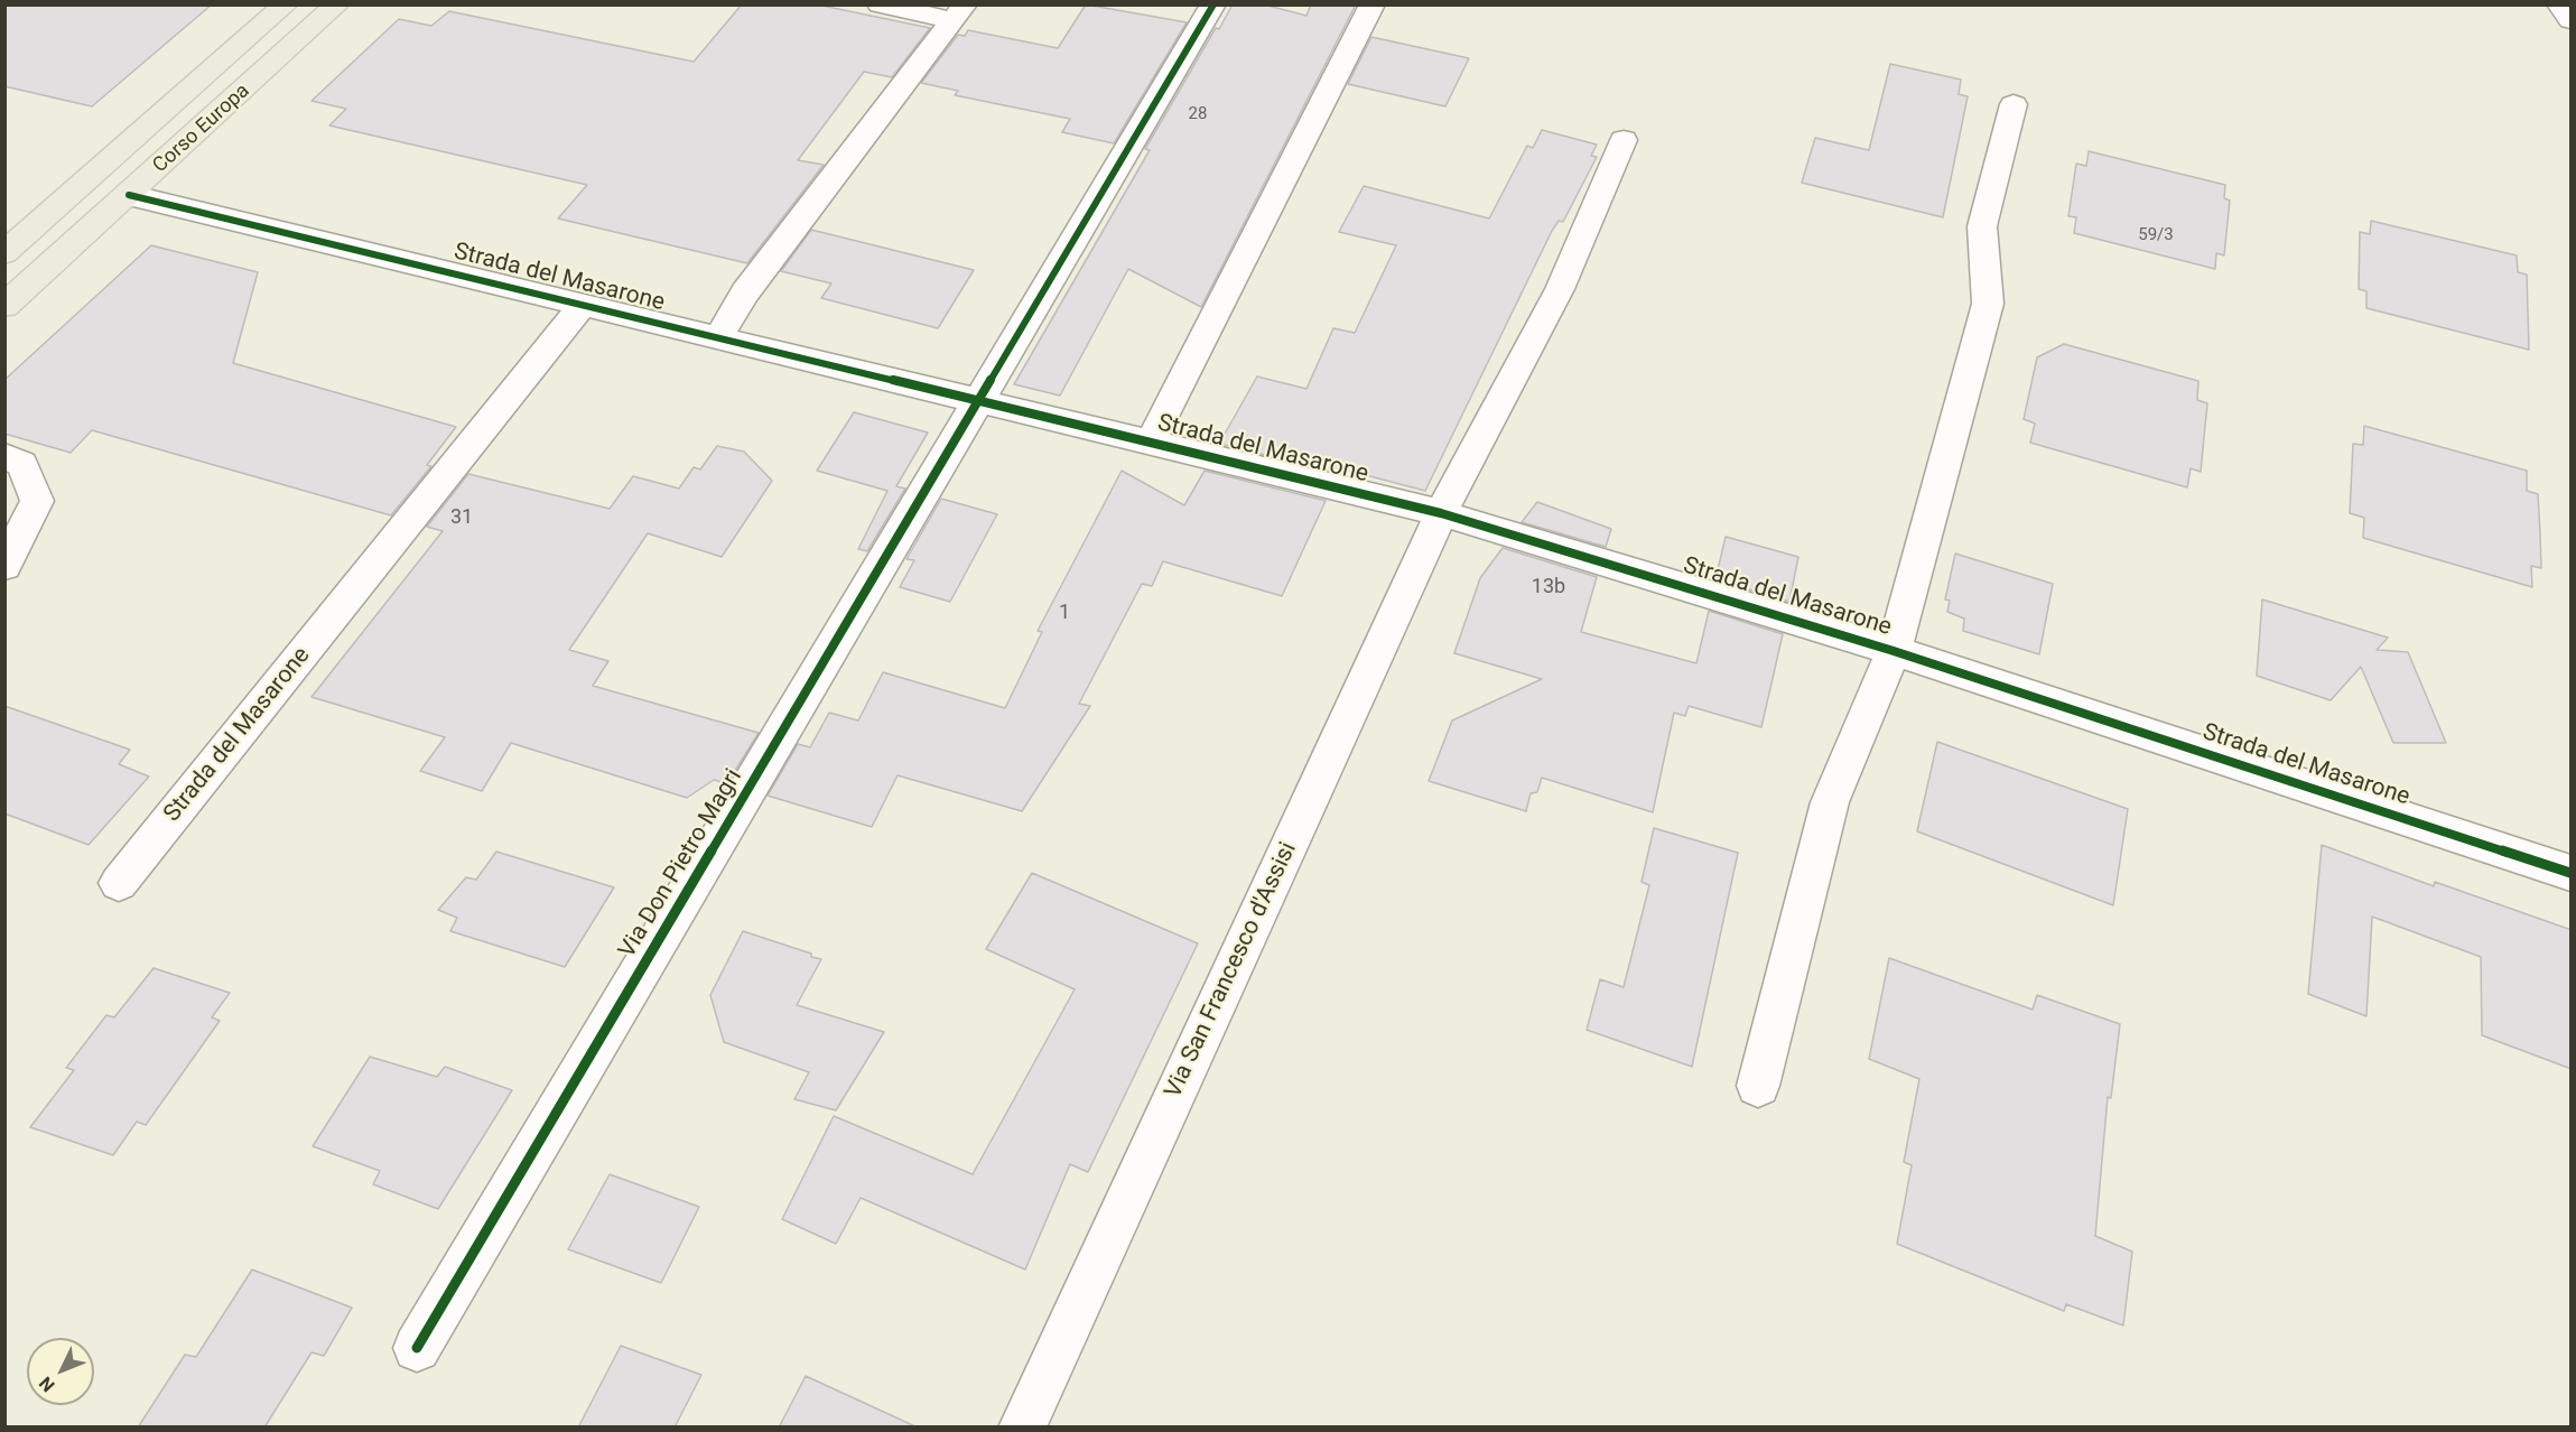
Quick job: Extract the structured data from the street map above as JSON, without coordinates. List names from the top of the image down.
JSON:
{
  "streets": {
    "main road": ["Corso Europa"],
    "street": ["Strada del Masarone", "Via Don Pietro Magri", "Via San Francesco d'Assisi"]
  },
  "crossings": [
    ["Corso Europa", "Strada del Masarone"],
    ["Strada del Masarone", "Via Don Pietro Magri"],
    ["Strada del Masarone", "Via San Francesco d'Assisi"]
  ],
  "house_numbers": [
    "28",
    "59/3",
    "31",
    "13b",
    "1"
  ],
  "north": "bottom left"
}
